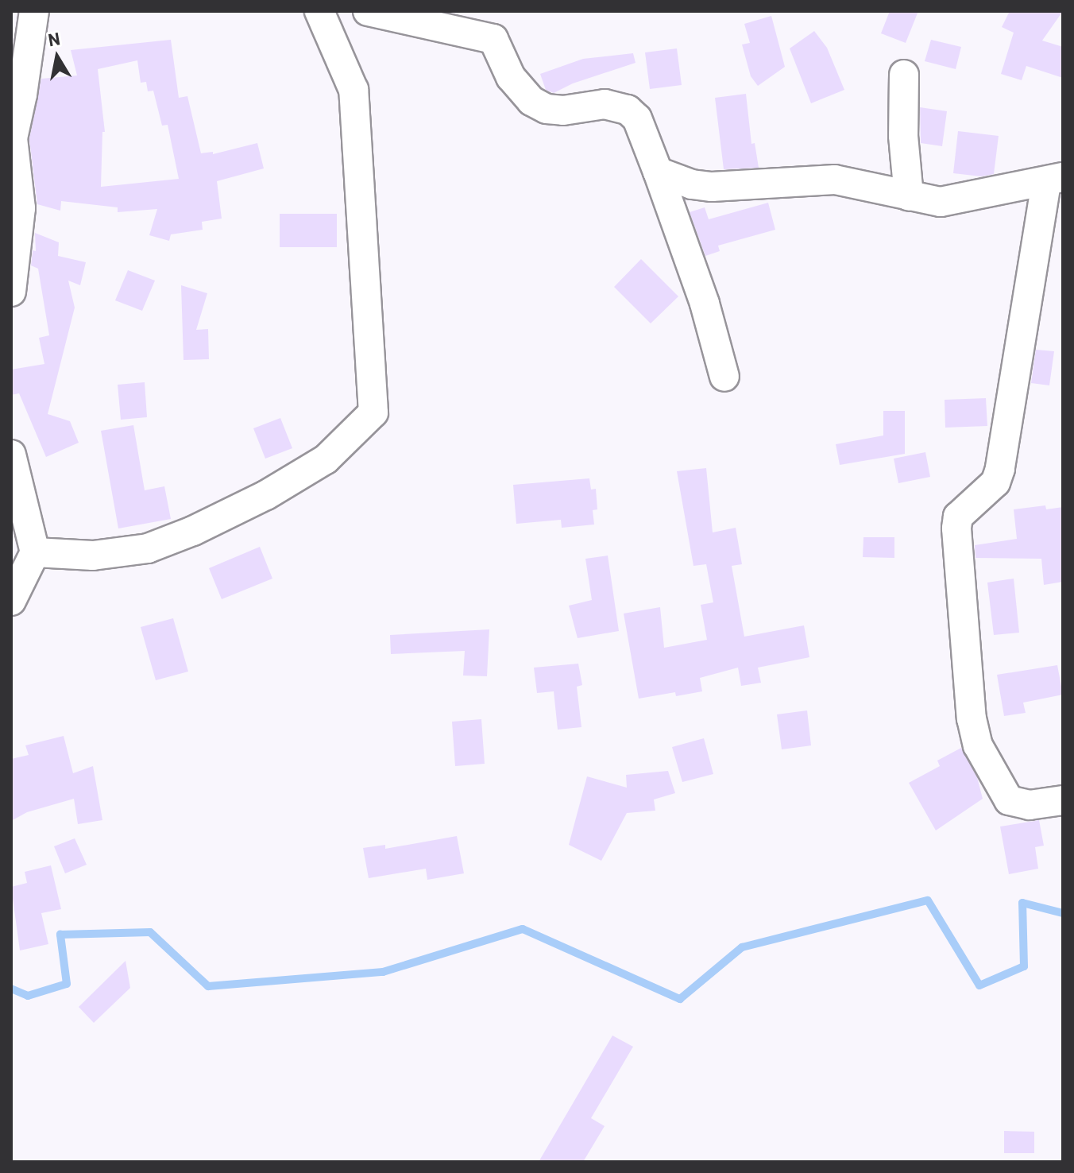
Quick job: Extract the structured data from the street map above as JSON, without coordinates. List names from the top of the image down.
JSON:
{
  "north": "top"
}
